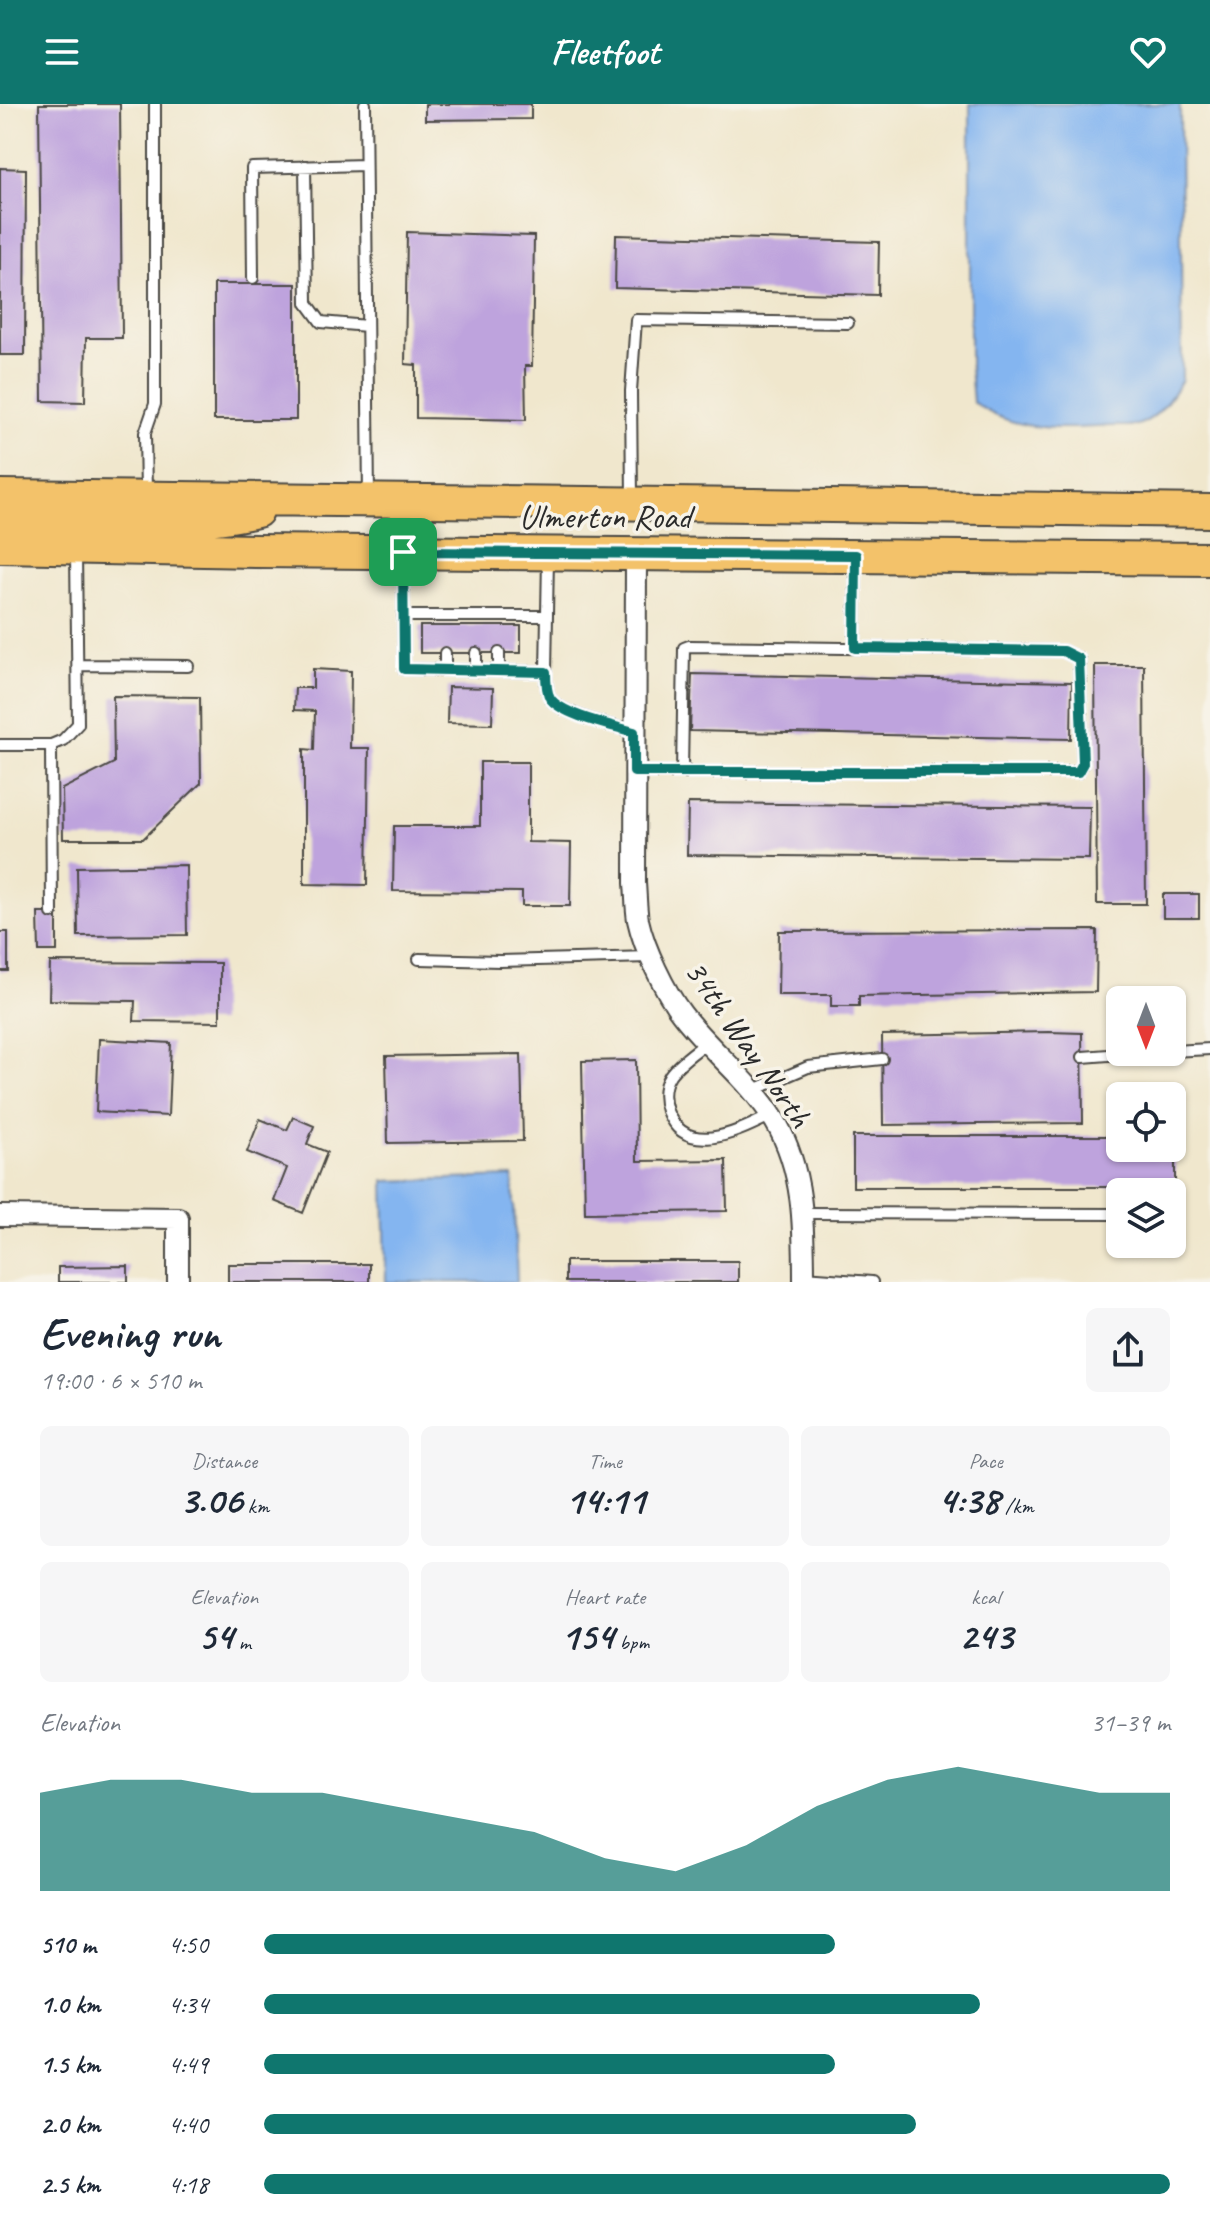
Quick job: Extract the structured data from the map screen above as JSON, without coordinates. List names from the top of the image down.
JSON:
{
  "streets": {
    "main road": ["Ulmerton Road"],
    "street": ["34th Way North"]
  },
  "crossings": [
    ["Ulmerton Road", "34th Way North"]
  ],
  "north": "bottom",
  "page": {
    "header": "Fleetfoot",
    "heading": ["Evening run", "19:00 · 6 × 510 m"],
    "stats": [
      ["Distance", "3.06 km"],
      ["Time", "14:11"],
      ["Pace", "4:38 /km"],
      ["Elevation", "54 m"],
      ["Heart rate", "154 bpm"],
      ["kcal", "243"]
    ],
    "chart": ["Elevation", "31–39 m"],
    "list": [
      {
        "name": "510 m",
        "note": "4:50"
      },
      {
        "name": "1.0 km",
        "note": "4:34"
      },
      {
        "name": "1.5 km",
        "note": "4:49"
      },
      {
        "name": "2.0 km",
        "note": "4:40"
      },
      {
        "name": "2.5 km",
        "note": "4:18"
      }
    ]
  }
}
